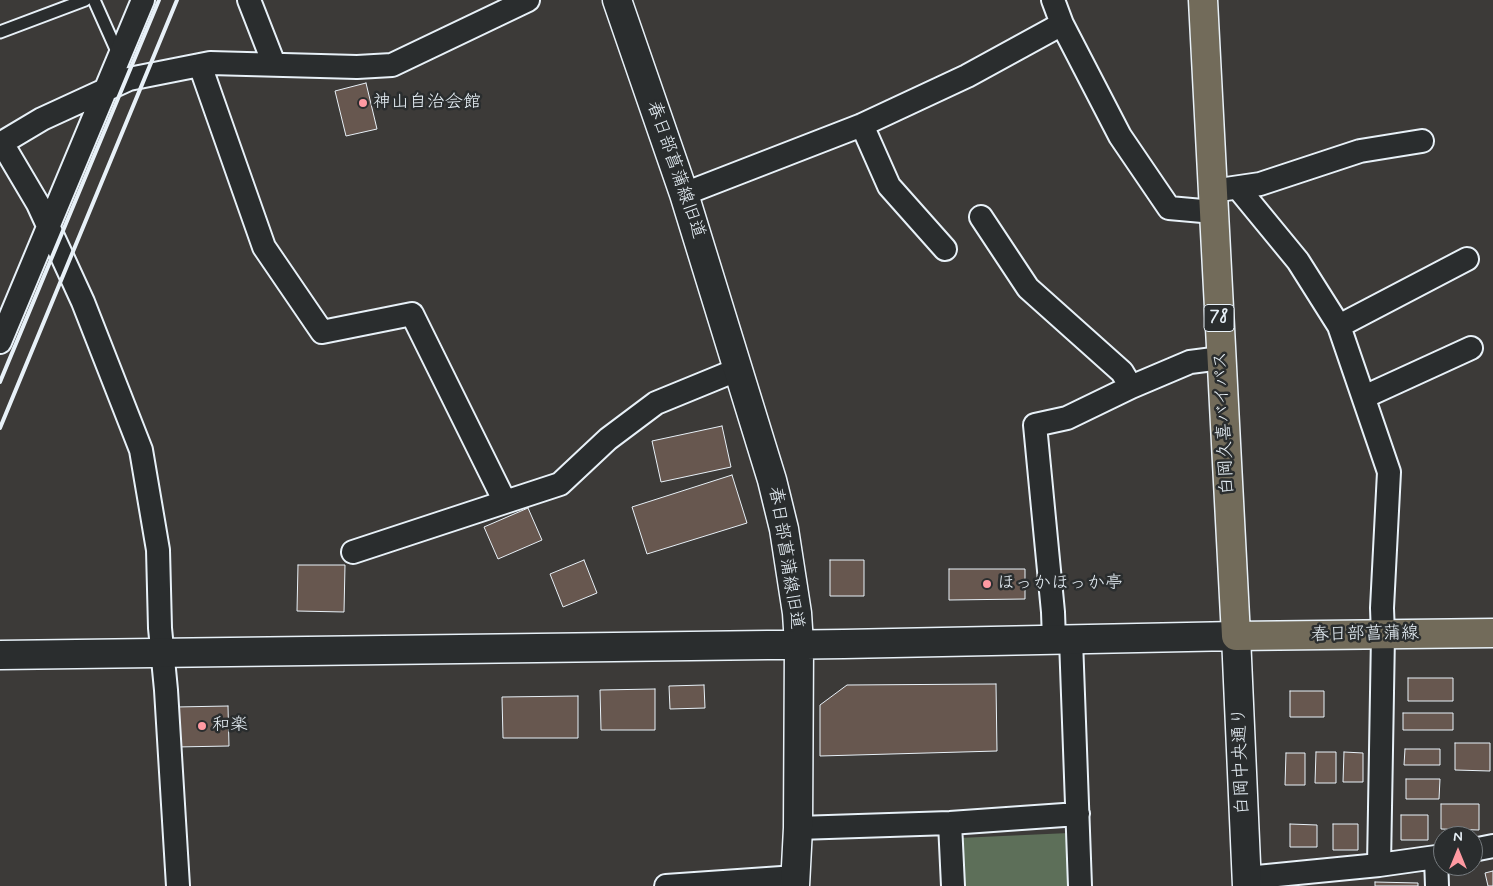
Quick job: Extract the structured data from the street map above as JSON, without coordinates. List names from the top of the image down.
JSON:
{
  "streets": {
    "main road": ["78", "白岡久喜バイパス", "春日部菖蒲線"],
    "street": ["春日部菖蒲線旧道", "白岡中央通り"]
  },
  "crossings": [
    ["春日部菖蒲線旧道", "白岡久喜バイパス"],
    ["春日部菖蒲線旧道", "春日部菖蒲線"],
    ["春日部菖蒲線旧道", "白岡中央通り"],
    ["白岡久喜バイパス", "春日部菖蒲線"],
    ["白岡久喜バイパス", "白岡中央通り"],
    ["春日部菖蒲線", "白岡中央通り"]
  ],
  "places": ["神山自治会館", "ほっかほっか亭", "和楽"],
  "north": "top"
}
